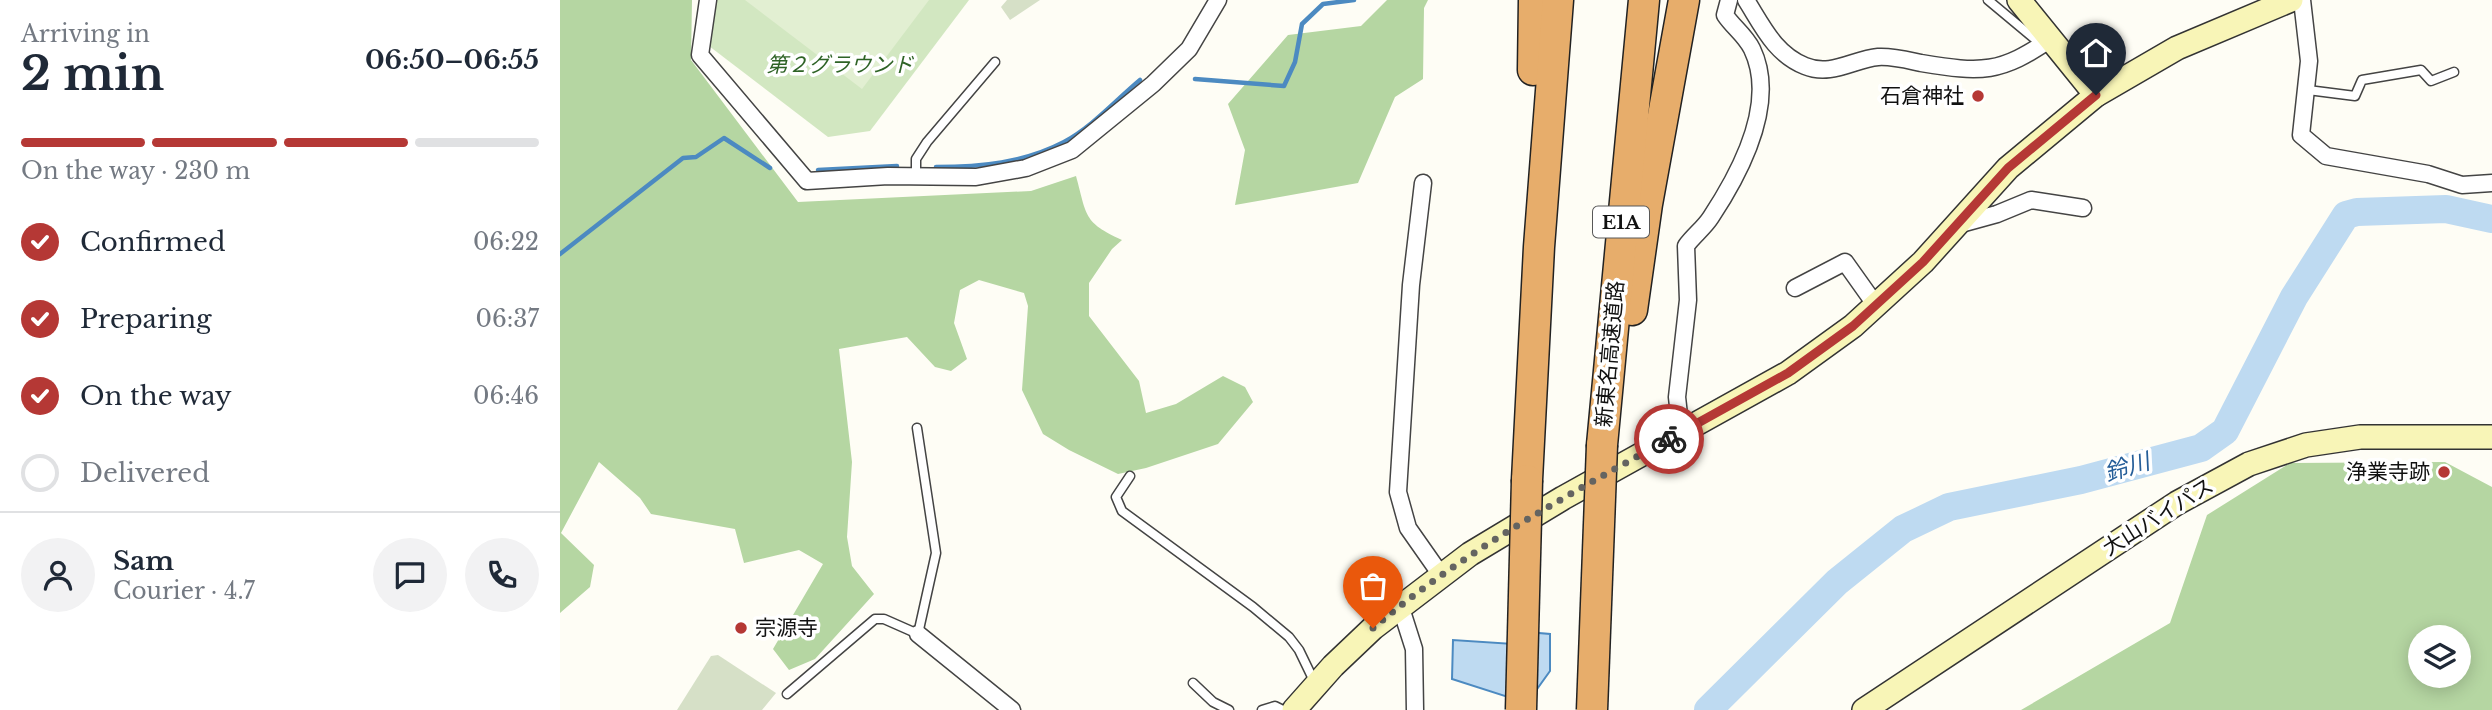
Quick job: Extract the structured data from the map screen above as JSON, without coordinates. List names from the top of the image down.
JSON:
{
  "streets": {
    "highway": ["E1A", "新東名高速道路"],
    "main road": ["大山バイパス"]
  },
  "water": ["鈴川"],
  "parks": ["第２グラウンド"],
  "places": ["石倉神社", "浄業寺跡", "宗源寺"],
  "page": {
    "heading": ["2 min", "Arriving in", "06:50–06:55"],
    "panel": ["Sam", "Courier · 4.7"],
    "bar": "On the way · 230 m",
    "list": [
      ["Confirmed", "06:22"],
      ["Preparing", "06:37"],
      ["On the way", "06:46"],
      "Delivered"
    ]
  }
}
